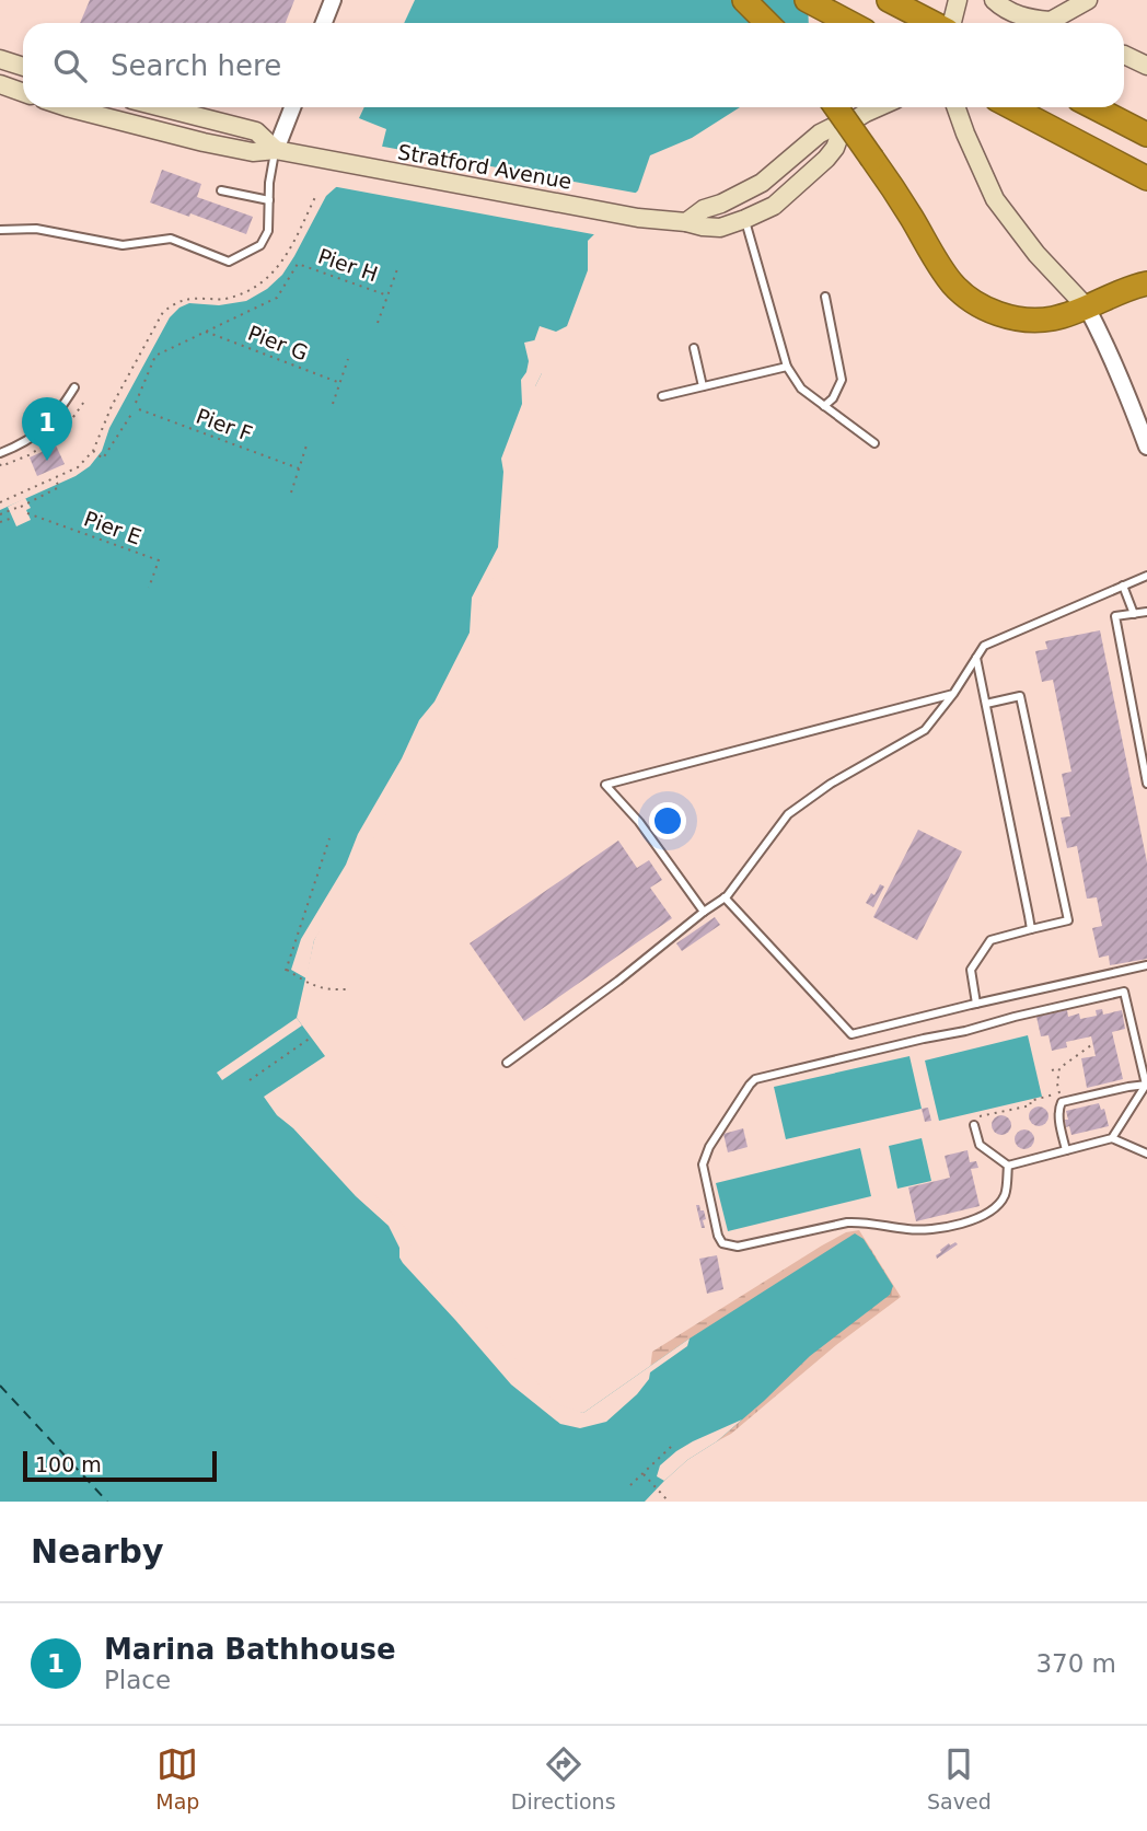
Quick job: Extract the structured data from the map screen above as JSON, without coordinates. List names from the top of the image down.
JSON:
{
  "streets": {
    "main road": ["Stratford Avenue"],
    "path": [
      "Pier H",
      "Pier G",
      "Pier F",
      "Pier E"
    ]
  },
  "crossings": [
    ["Pier H", "Pier G"]
  ],
  "scale_bar": "100 m",
  "page": {
    "search": "Search here",
    "pins": "1",
    "scale": "100 m",
    "heading": "Nearby",
    "list": [
      {
        "mark": "1",
        "name": "Marina Bathhouse",
        "note": "Place",
        "value": "370 m"
      }
    ],
    "nav": ["Map", "Directions", "Saved"]
  }
}
